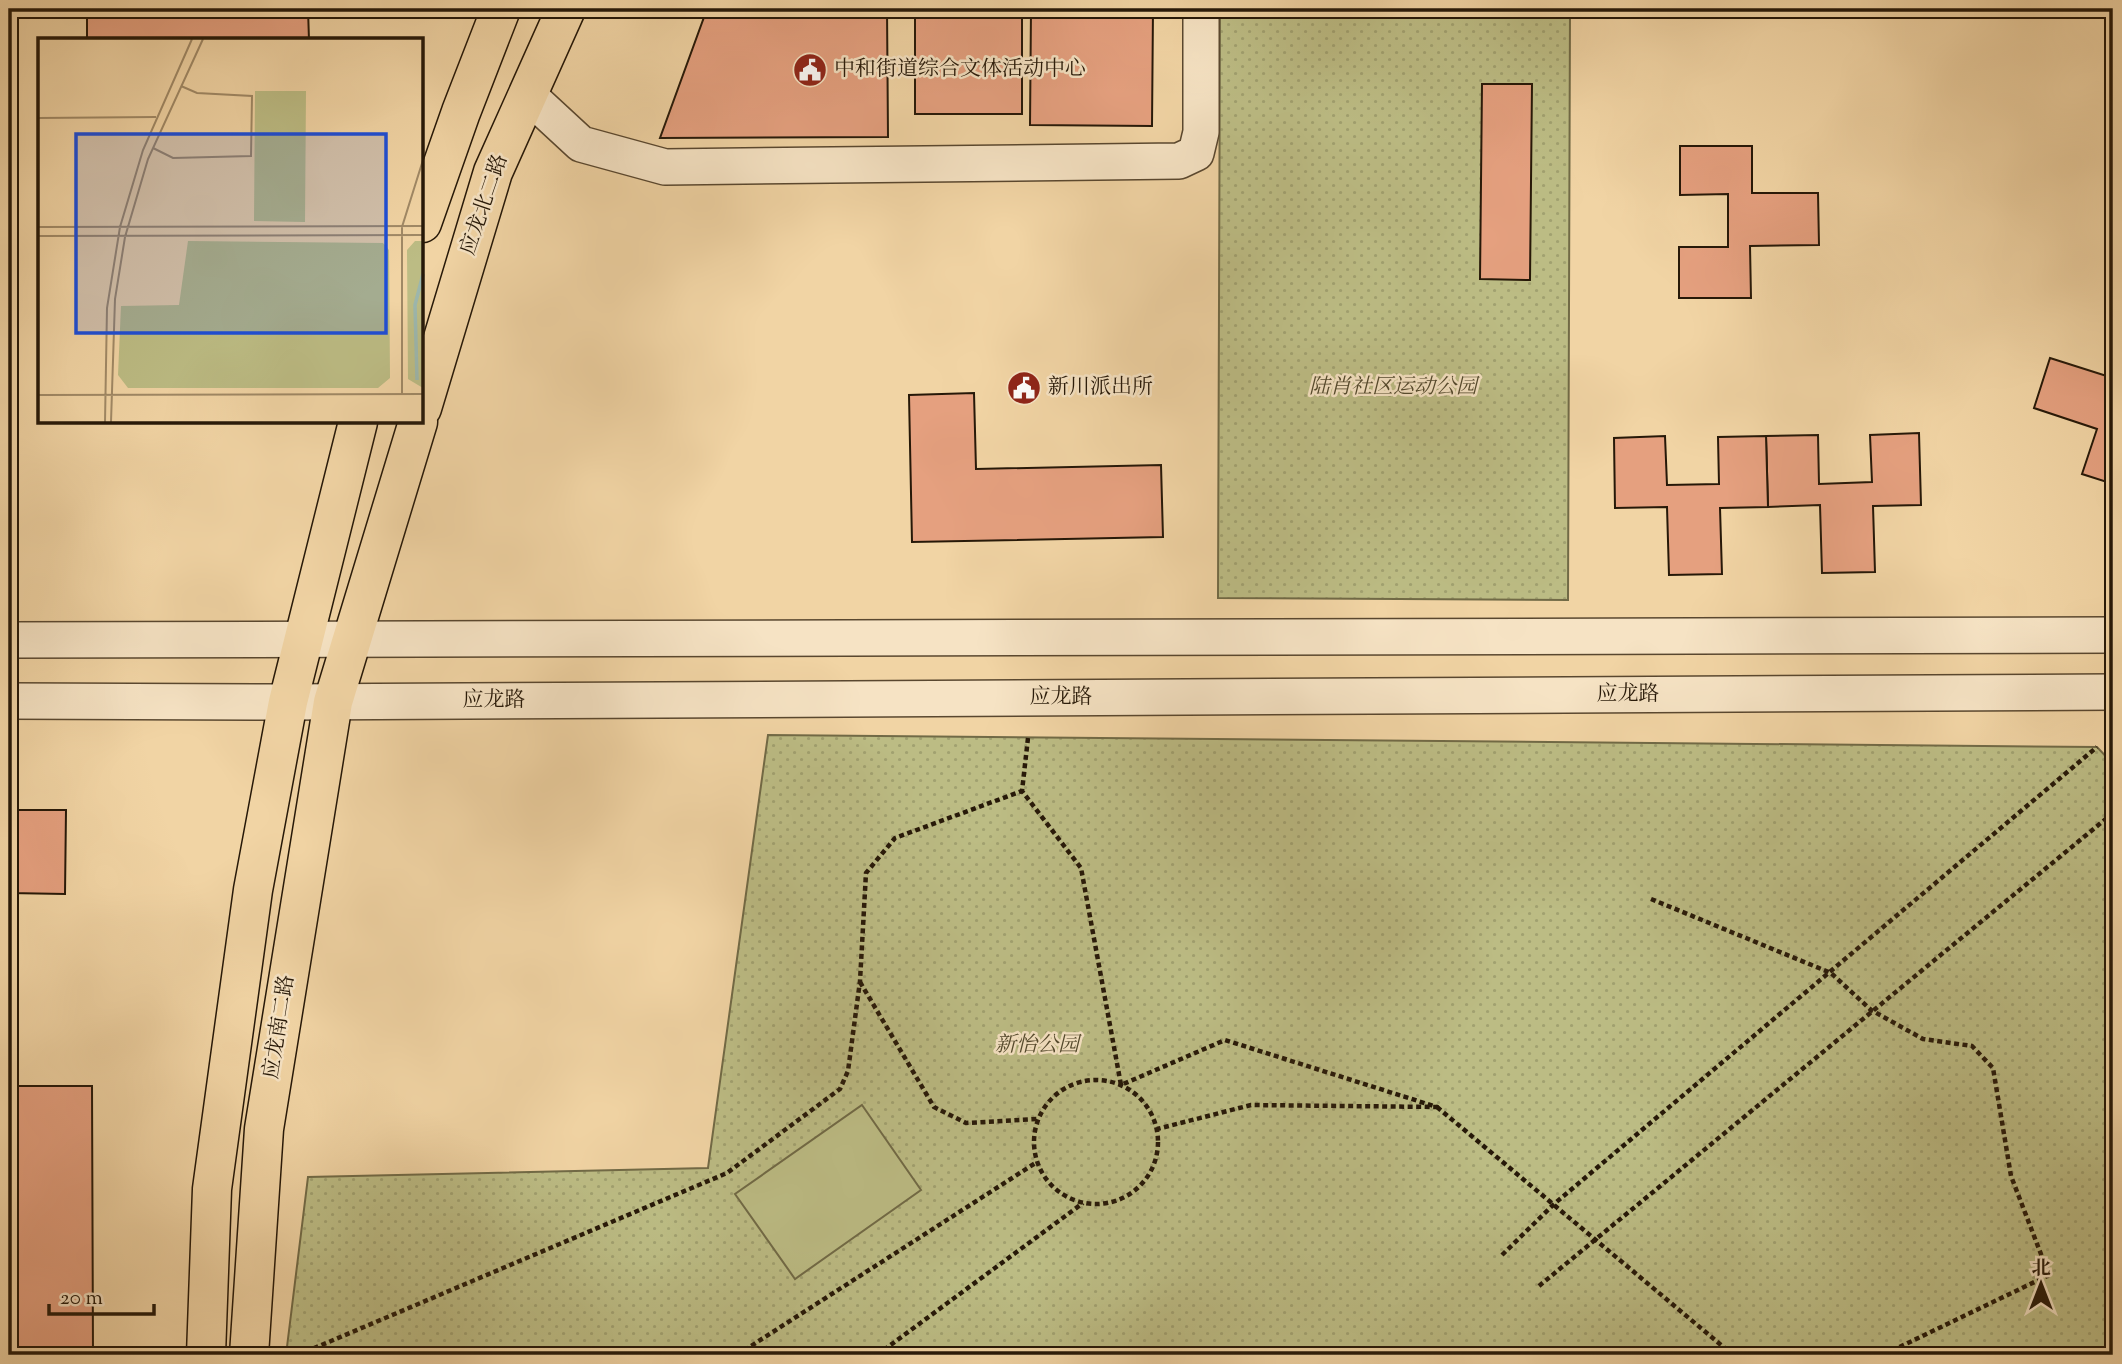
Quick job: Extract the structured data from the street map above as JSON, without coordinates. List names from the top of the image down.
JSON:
{
  "streets": {
    "main road": ["应龙北二路", "应龙南二路"],
    "street": ["应龙路"]
  },
  "crossings": [
    ["应龙路", "应龙南二路"]
  ],
  "parks": ["陆肖社区运动公园", "新怡公园"],
  "places": {
    "public building": ["中和街道综合文体活动中心", "新川派出所"]
  },
  "scale_bar": "20 m",
  "north": "top"
}
